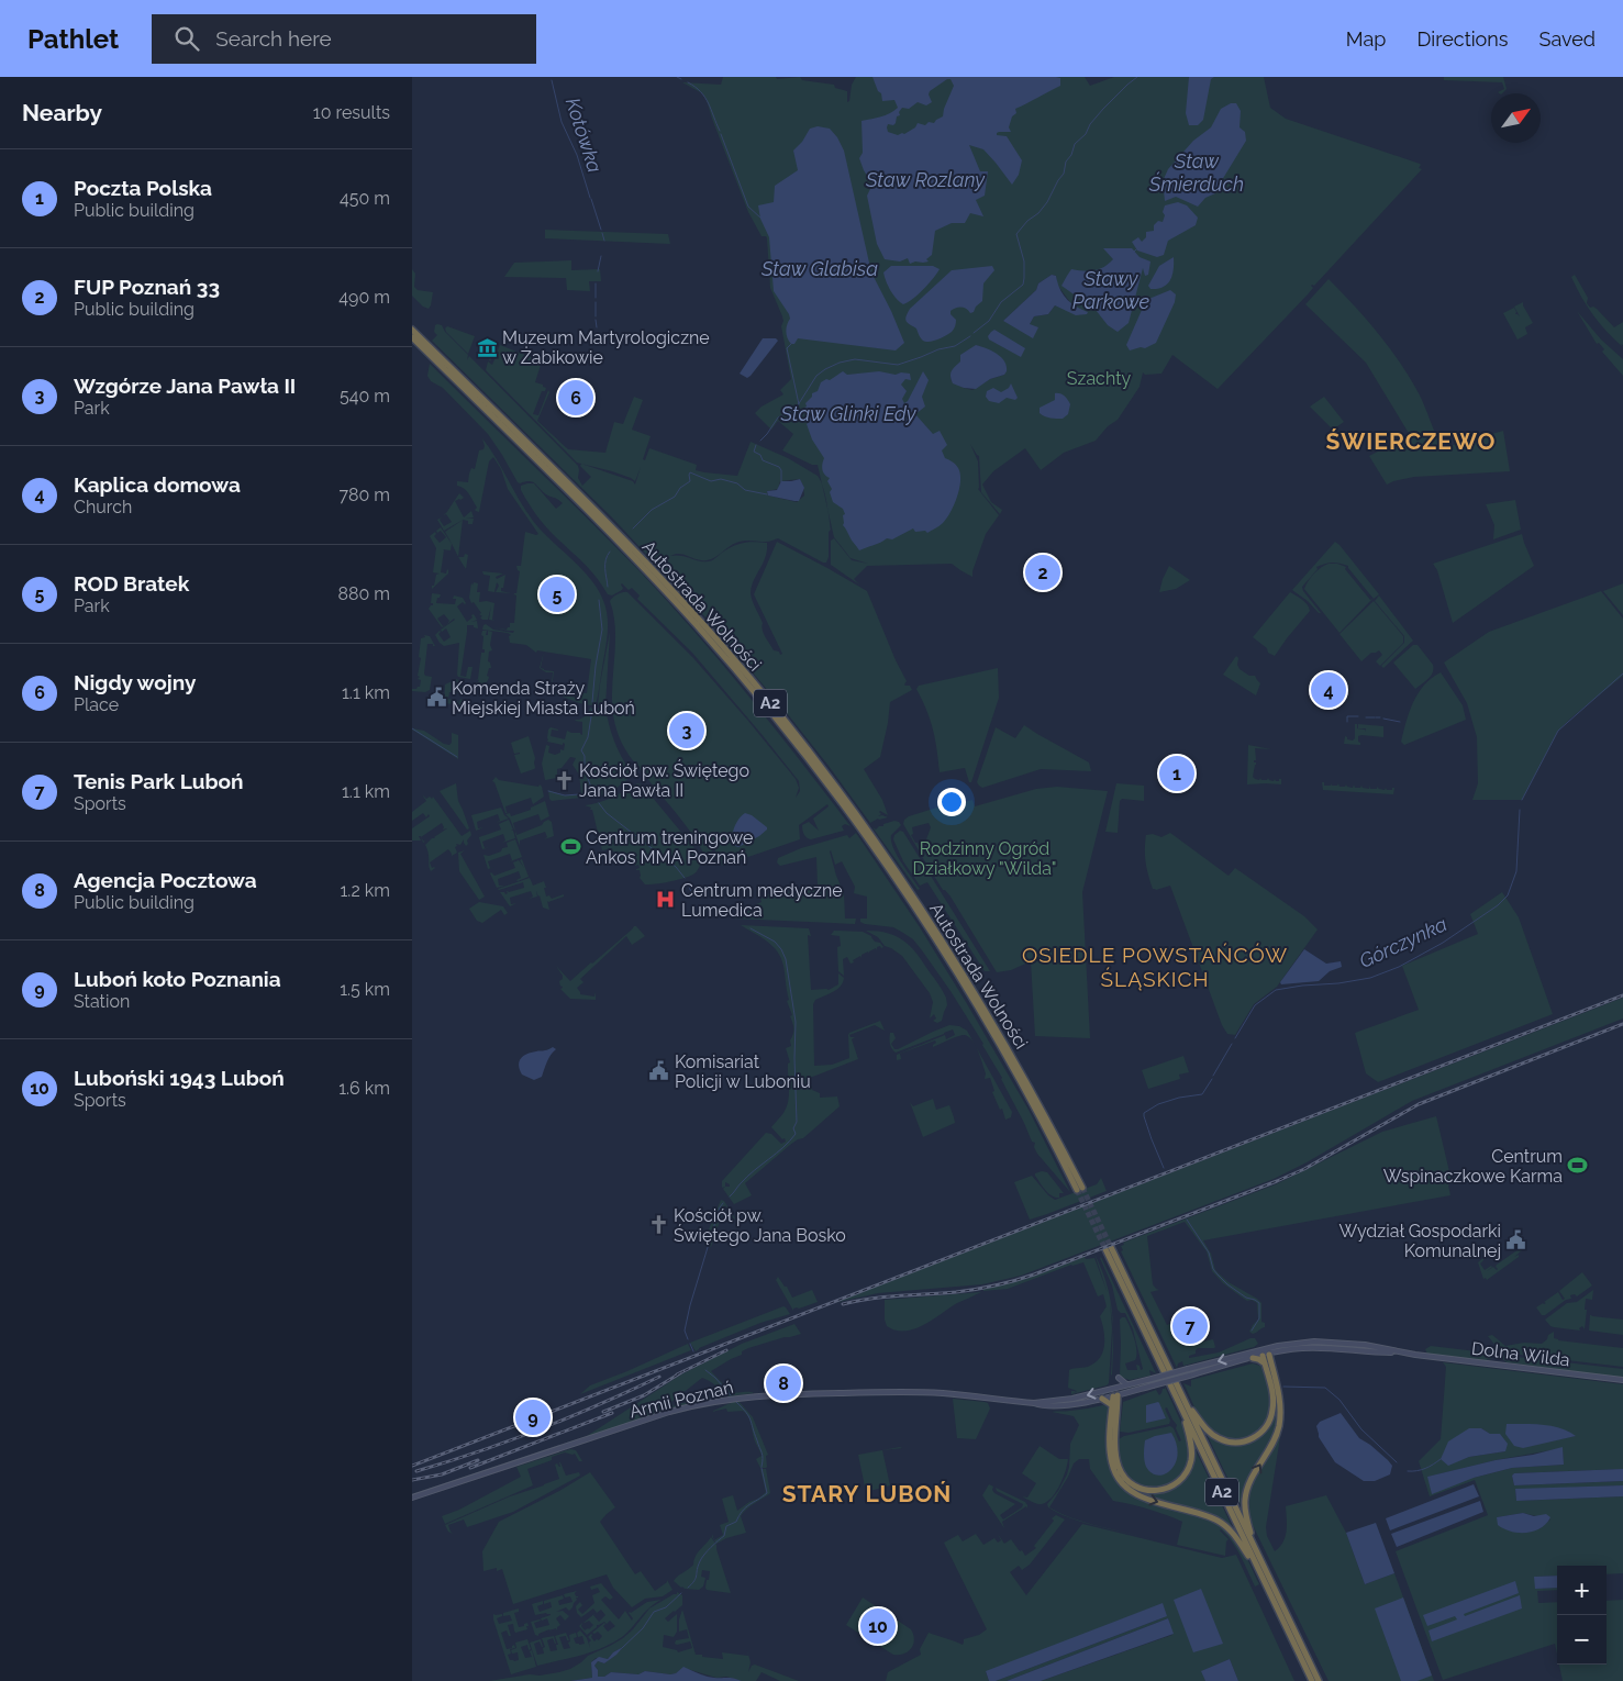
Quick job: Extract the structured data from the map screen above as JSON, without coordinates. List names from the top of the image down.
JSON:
{
  "streets": {
    "highway": ["Autostrada Wolności", "A2"],
    "main road": ["Dolna Wilda", "Armii Poznań"]
  },
  "crossings": [
    ["Dolna Wilda", "Armii Poznań"]
  ],
  "districts": ["ŚWIERCZEWO", "OSIEDLE POWSTAŃCÓW ŚLĄSKICH", "STARY LUBOŃ"],
  "water": [
    "Kotówka",
    "Staw Śmierduch",
    "Staw Rozlany",
    "Staw Glabisa",
    "Stawy Parkowe",
    "Staw Glinki Edy",
    "Górczynka"
  ],
  "parks": ["Szachty", "Rodzinny Ogród Działkowy \"Wilda\""],
  "places": {
    "museum": ["Muzeum Martyrologiczne w Żabikowie"],
    "public building": ["Komenda Straży Miejskiej Miasta Luboń", "Komisariat Policji w Luboniu", "Wydział Gospodarki Komunalnej"],
    "church": ["Kościół pw. Świętego Jana Pawła II", "Kościół pw. Świętego Jana Bosko"],
    "sports": ["Centrum treningowe Ankos MMA Poznań", "Centrum Wspinaczkowe Karma"],
    "hospital": ["Centrum medyczne Lumedica"]
  },
  "north": "top right",
  "page": {
    "header": "Pathlet",
    "search": "Search here",
    "nav": ["Map", "Directions", "Saved"],
    "heading": ["Nearby", "10 results"],
    "list": [
      {
        "mark": "1",
        "name": "Poczta Polska",
        "note": "Public building",
        "value": "450 m"
      },
      {
        "mark": "2",
        "name": "FUP Poznań 33",
        "note": "Public building",
        "value": "490 m"
      },
      {
        "mark": "3",
        "name": "Wzgórze Jana Pawła II",
        "note": "Park",
        "value": "540 m"
      },
      {
        "mark": "4",
        "name": "Kaplica domowa",
        "note": "Church",
        "value": "780 m"
      },
      {
        "mark": "5",
        "name": "ROD Bratek",
        "note": "Park",
        "value": "880 m"
      },
      {
        "mark": "6",
        "name": "Nigdy wojny",
        "note": "Place",
        "value": "1.1 km"
      },
      {
        "mark": "7",
        "name": "Tenis Park Luboń",
        "note": "Sports",
        "value": "1.1 km"
      },
      {
        "mark": "8",
        "name": "Agencja Pocztowa",
        "note": "Public building",
        "value": "1.2 km"
      },
      {
        "mark": "9",
        "name": "Luboń koło Poznania",
        "note": "Station",
        "value": "1.5 km"
      },
      {
        "mark": "10",
        "name": "Luboński 1943 Luboń",
        "note": "Sports",
        "value": "1.6 km"
      }
    ],
    "pins": [
      "6",
      "2",
      "5",
      "4",
      "3",
      "1",
      "7",
      "8",
      "9",
      "10"
    ],
    "map_buttons": ["+", "−"]
  }
}
